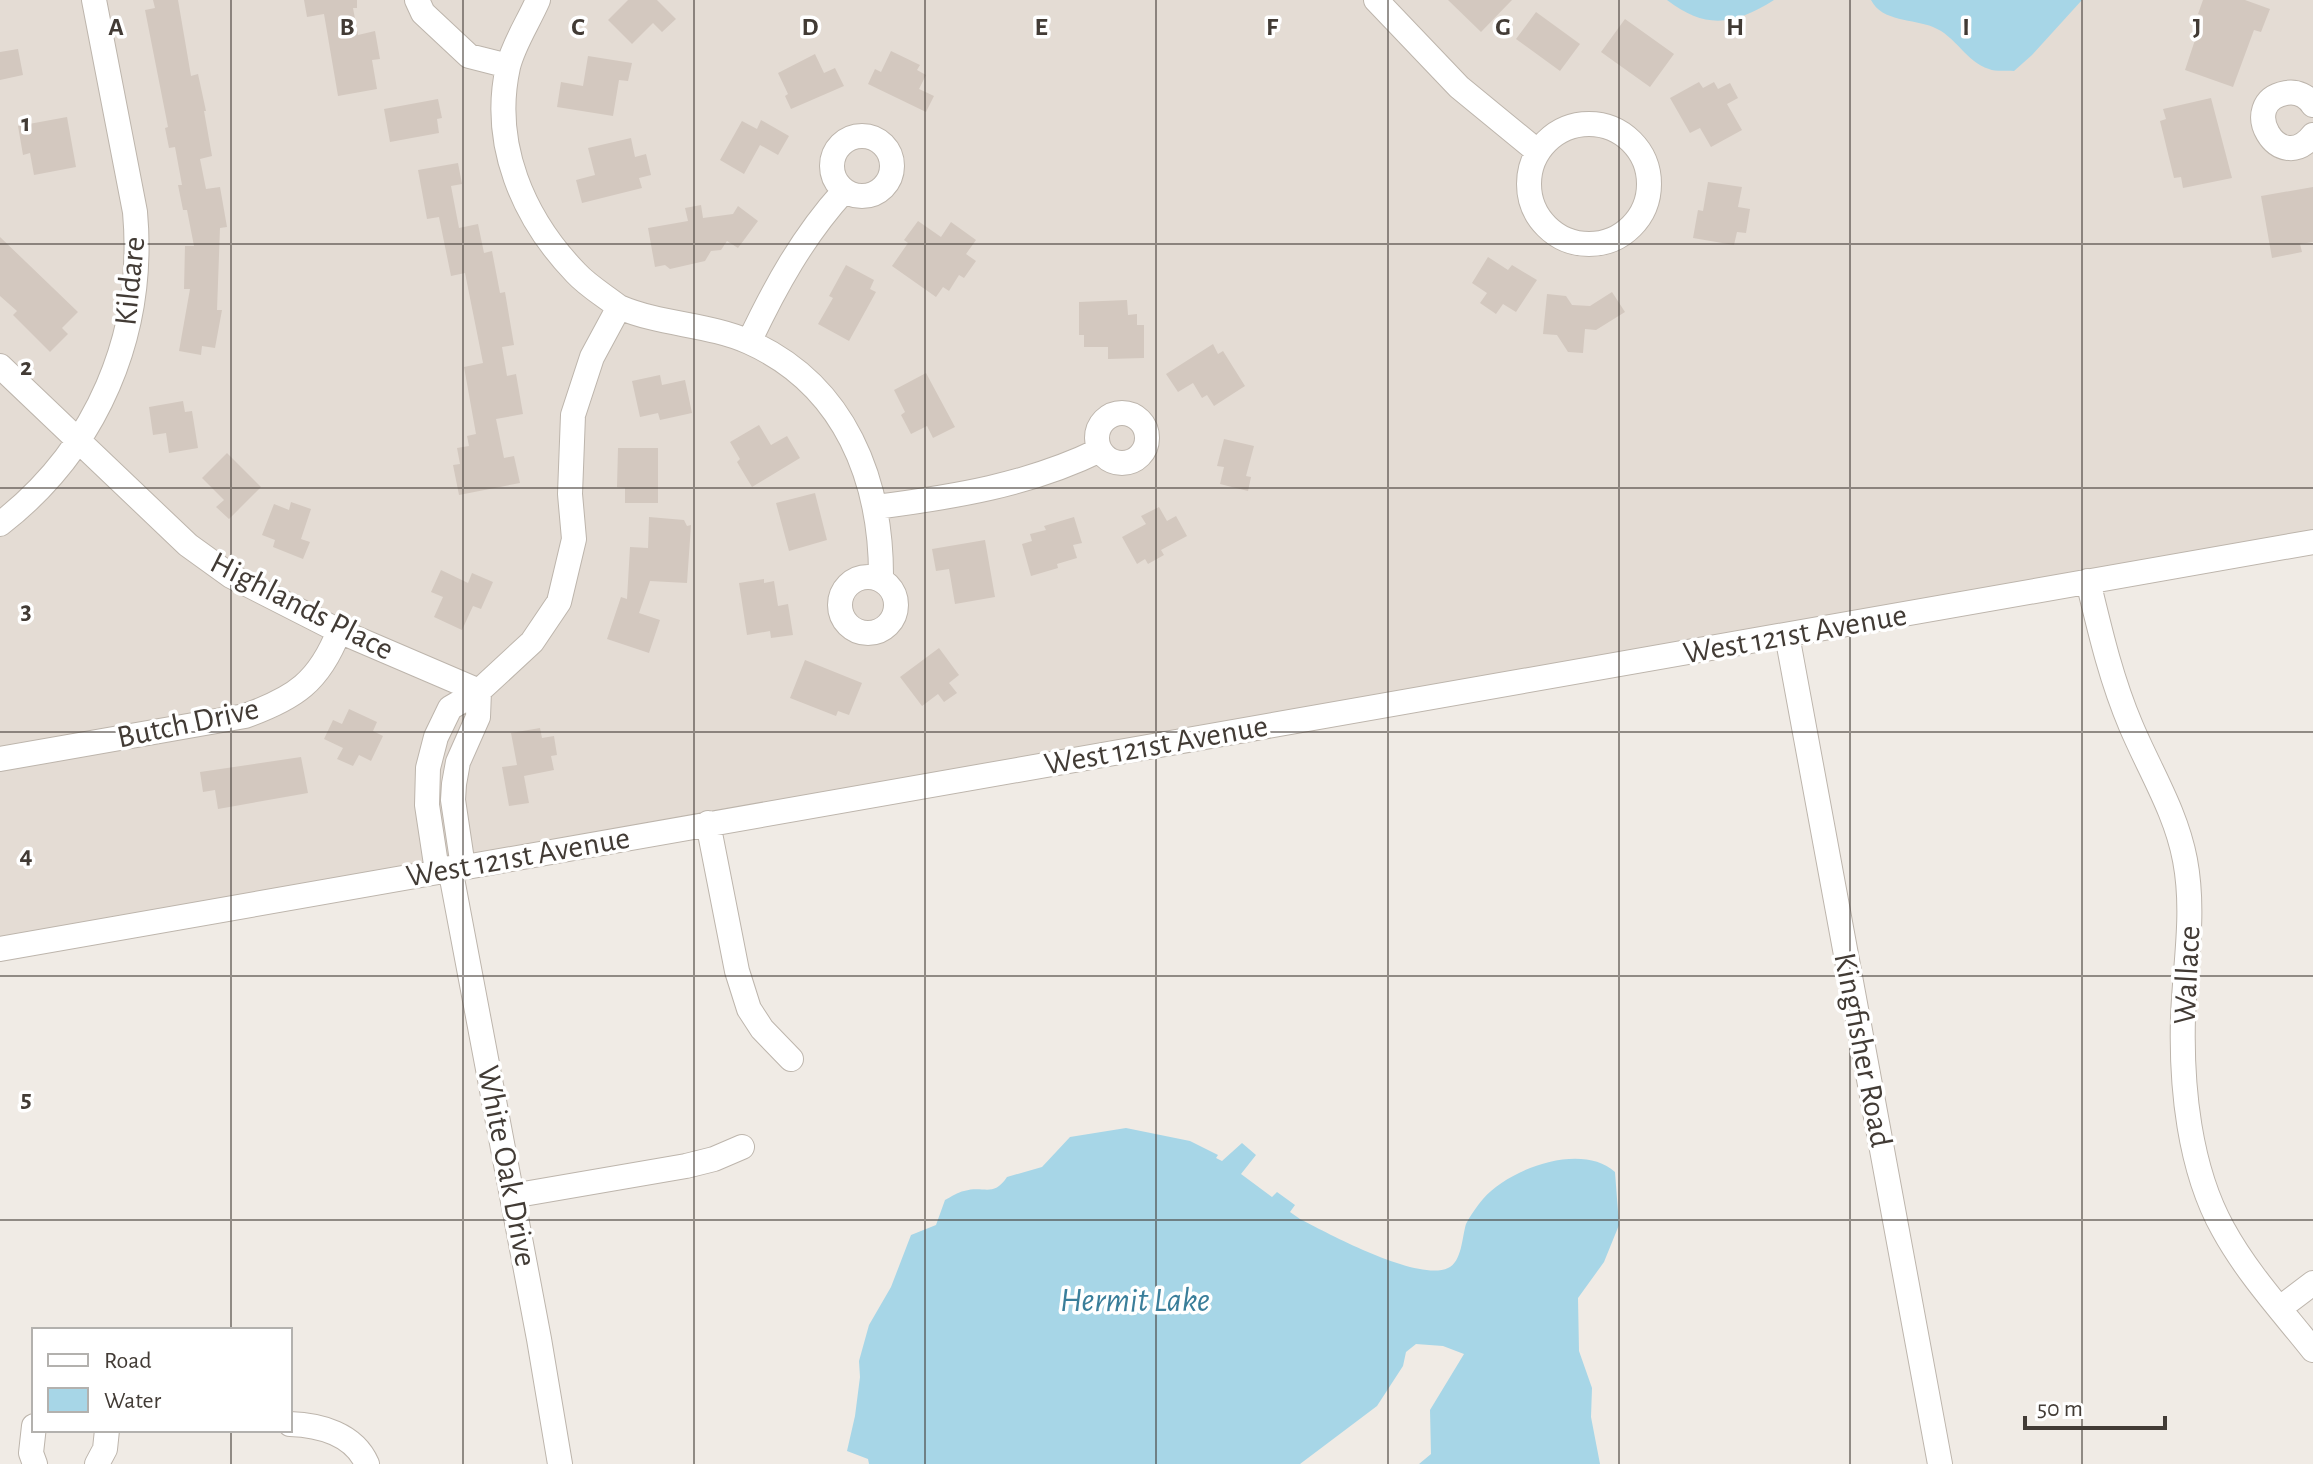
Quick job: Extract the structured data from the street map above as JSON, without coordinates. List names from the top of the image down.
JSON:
{
  "streets": {
    "street": [
      "Kildare",
      "Highlands Place",
      "West 121st Avenue",
      "Butch Drive",
      "Wallace",
      "Kingfisher Road",
      "White Oak Drive"
    ]
  },
  "crossings": [
    ["Kildare", "Highlands Place"],
    ["Highlands Place", "Butch Drive"],
    ["Highlands Place", "White Oak Drive"],
    ["West 121st Avenue", "Wallace"],
    ["West 121st Avenue", "Kingfisher Road"],
    ["West 121st Avenue", "White Oak Drive"]
  ],
  "water": ["Hermit Lake"],
  "legend": ["Road", "Water"],
  "scale_bar": "50 m",
  "grid": {
    "columns": [
      "A",
      "B",
      "C",
      "D",
      "E",
      "F",
      "G",
      "H",
      "I",
      "J"
    ],
    "rows": [
      "1",
      "2",
      "3",
      "4",
      "5"
    ]
  }
}
